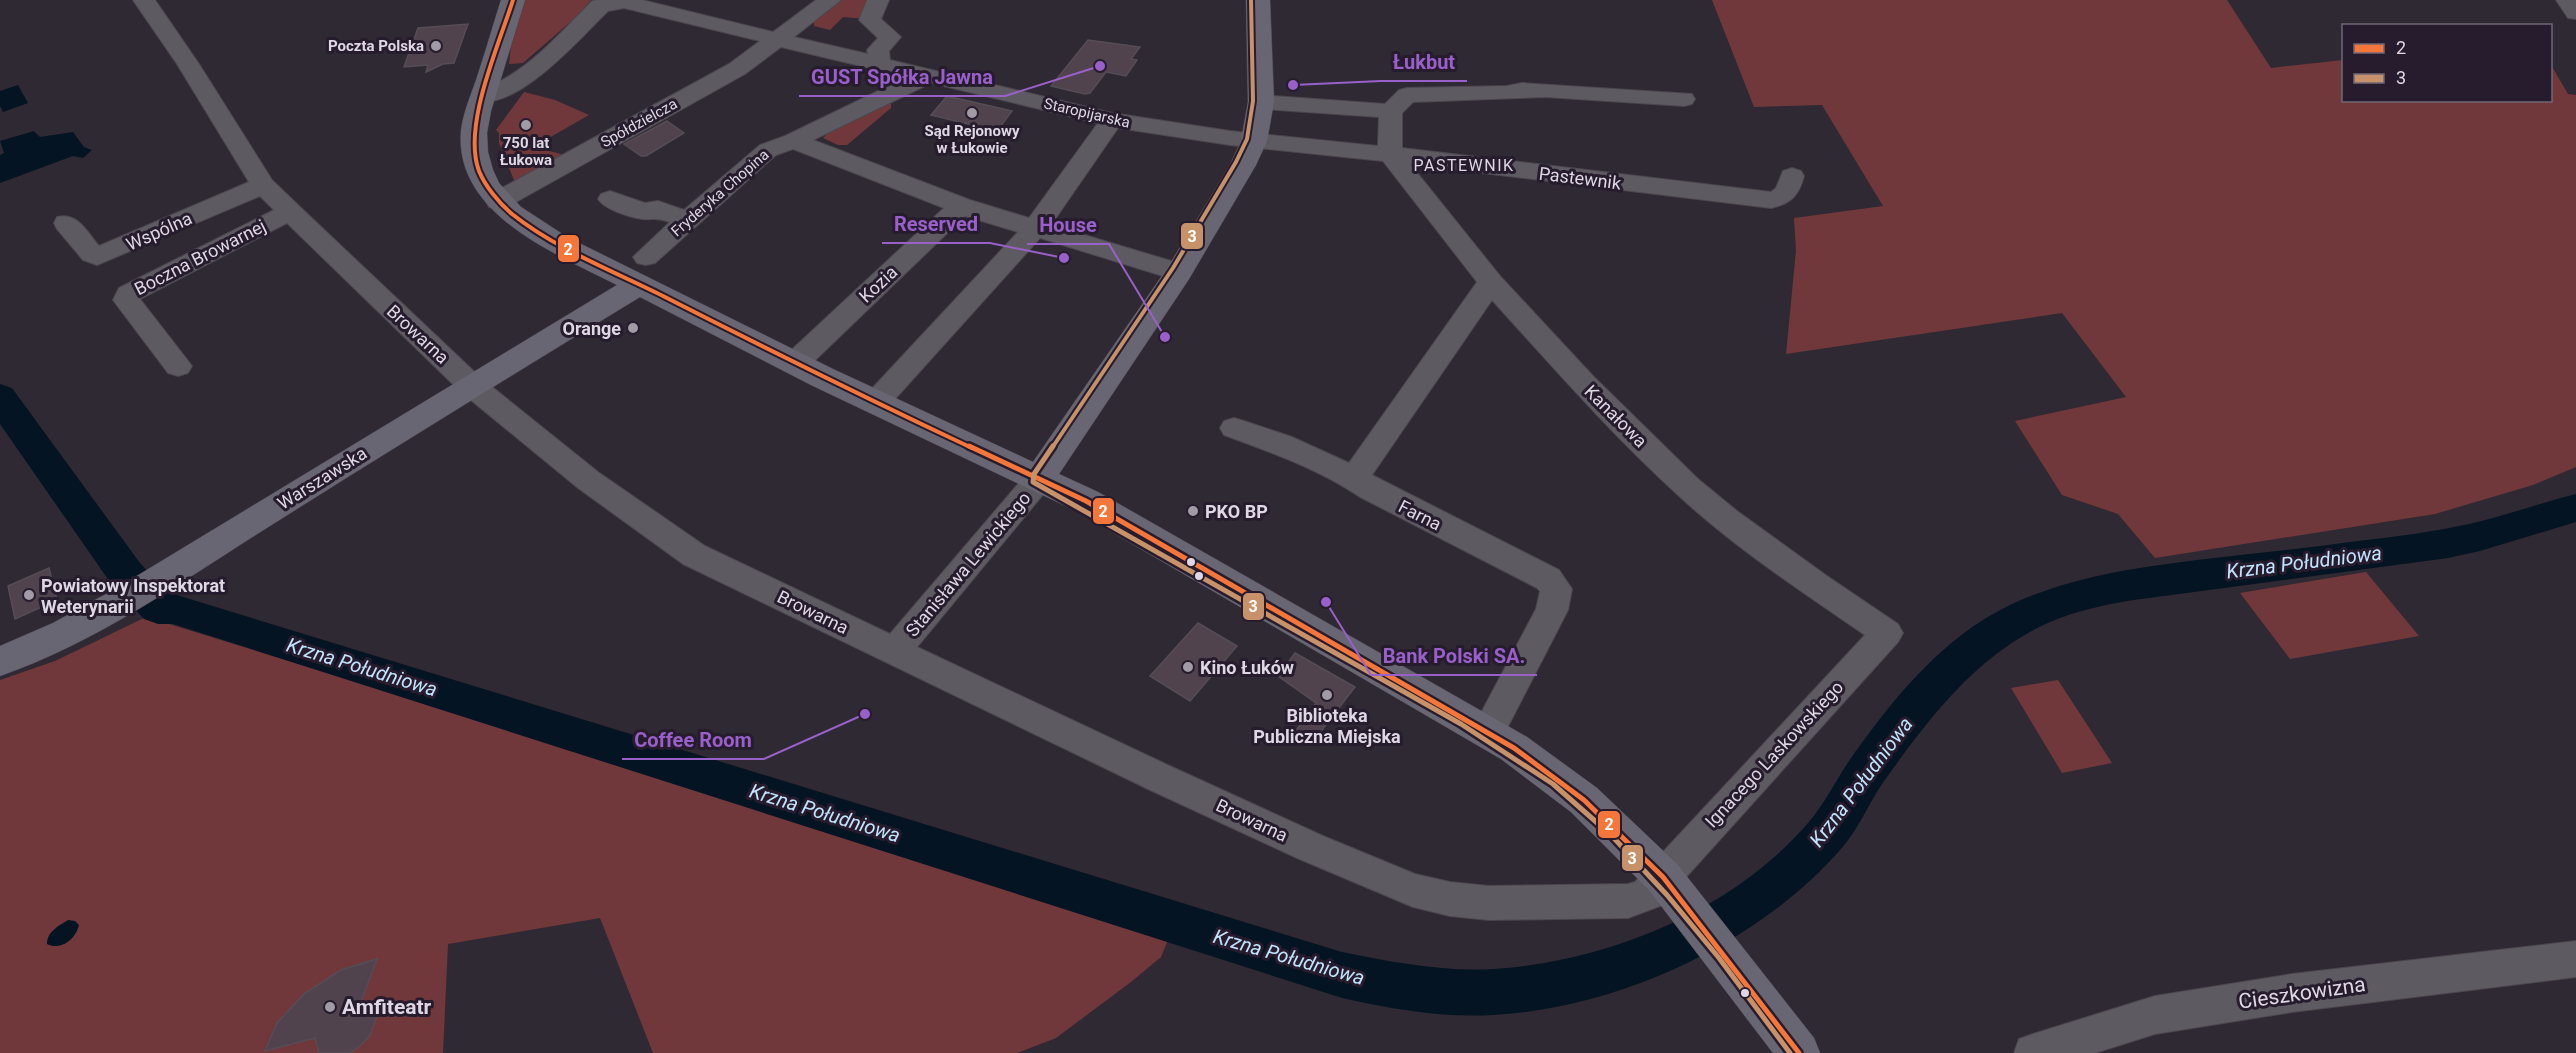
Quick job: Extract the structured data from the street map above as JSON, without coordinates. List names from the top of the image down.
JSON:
{
  "streets": {
    "main road": ["Warszawska"],
    "street": [
      "Staropijarska",
      "Spółdzielcza",
      "Pastewnik",
      "Fryderyka Chopina",
      "Wspólna",
      "Boczna Browarnej",
      "Kozia",
      "Browarna",
      "Kanałowa",
      "Farna",
      "Stanisława Lewickiego",
      "Ignacego Laskowskiego",
      "Cieszkowizna"
    ]
  },
  "crossings": [
    ["Staropijarska", "Spółdzielcza"],
    ["Staropijarska", "Pastewnik"],
    ["Staropijarska", "Fryderyka Chopina"],
    ["Pastewnik", "Kanałowa"],
    ["Fryderyka Chopina", "Warszawska"],
    ["Wspólna", "Browarna"],
    ["Boczna Browarnej", "Browarna"],
    ["Browarna", "Warszawska"],
    ["Browarna", "Stanisława Lewickiego"],
    ["Browarna", "Ignacego Laskowskiego"],
    ["Kanałowa", "Ignacego Laskowskiego"]
  ],
  "districts": ["PASTEWNIK"],
  "water": ["Krzna Południowa"],
  "places": [
    "Poczta Polska",
    "GUST Spółka Jawna",
    "Łukbut",
    "Sąd Rejonowy w Łukowie",
    "750 lat Łukowa",
    "Reserved",
    "Orange",
    "House",
    "PKO BP",
    "Powiatowy Inspektorat Weterynarii",
    "Bank Polski SA.",
    "Kino Łuków",
    "Biblioteka Publiczna Miejska",
    "Coffee Room",
    "Amfiteatr"
  ],
  "lines": ["transit line 2", "transit line 3"],
  "legend": ["2", "3"]
}
